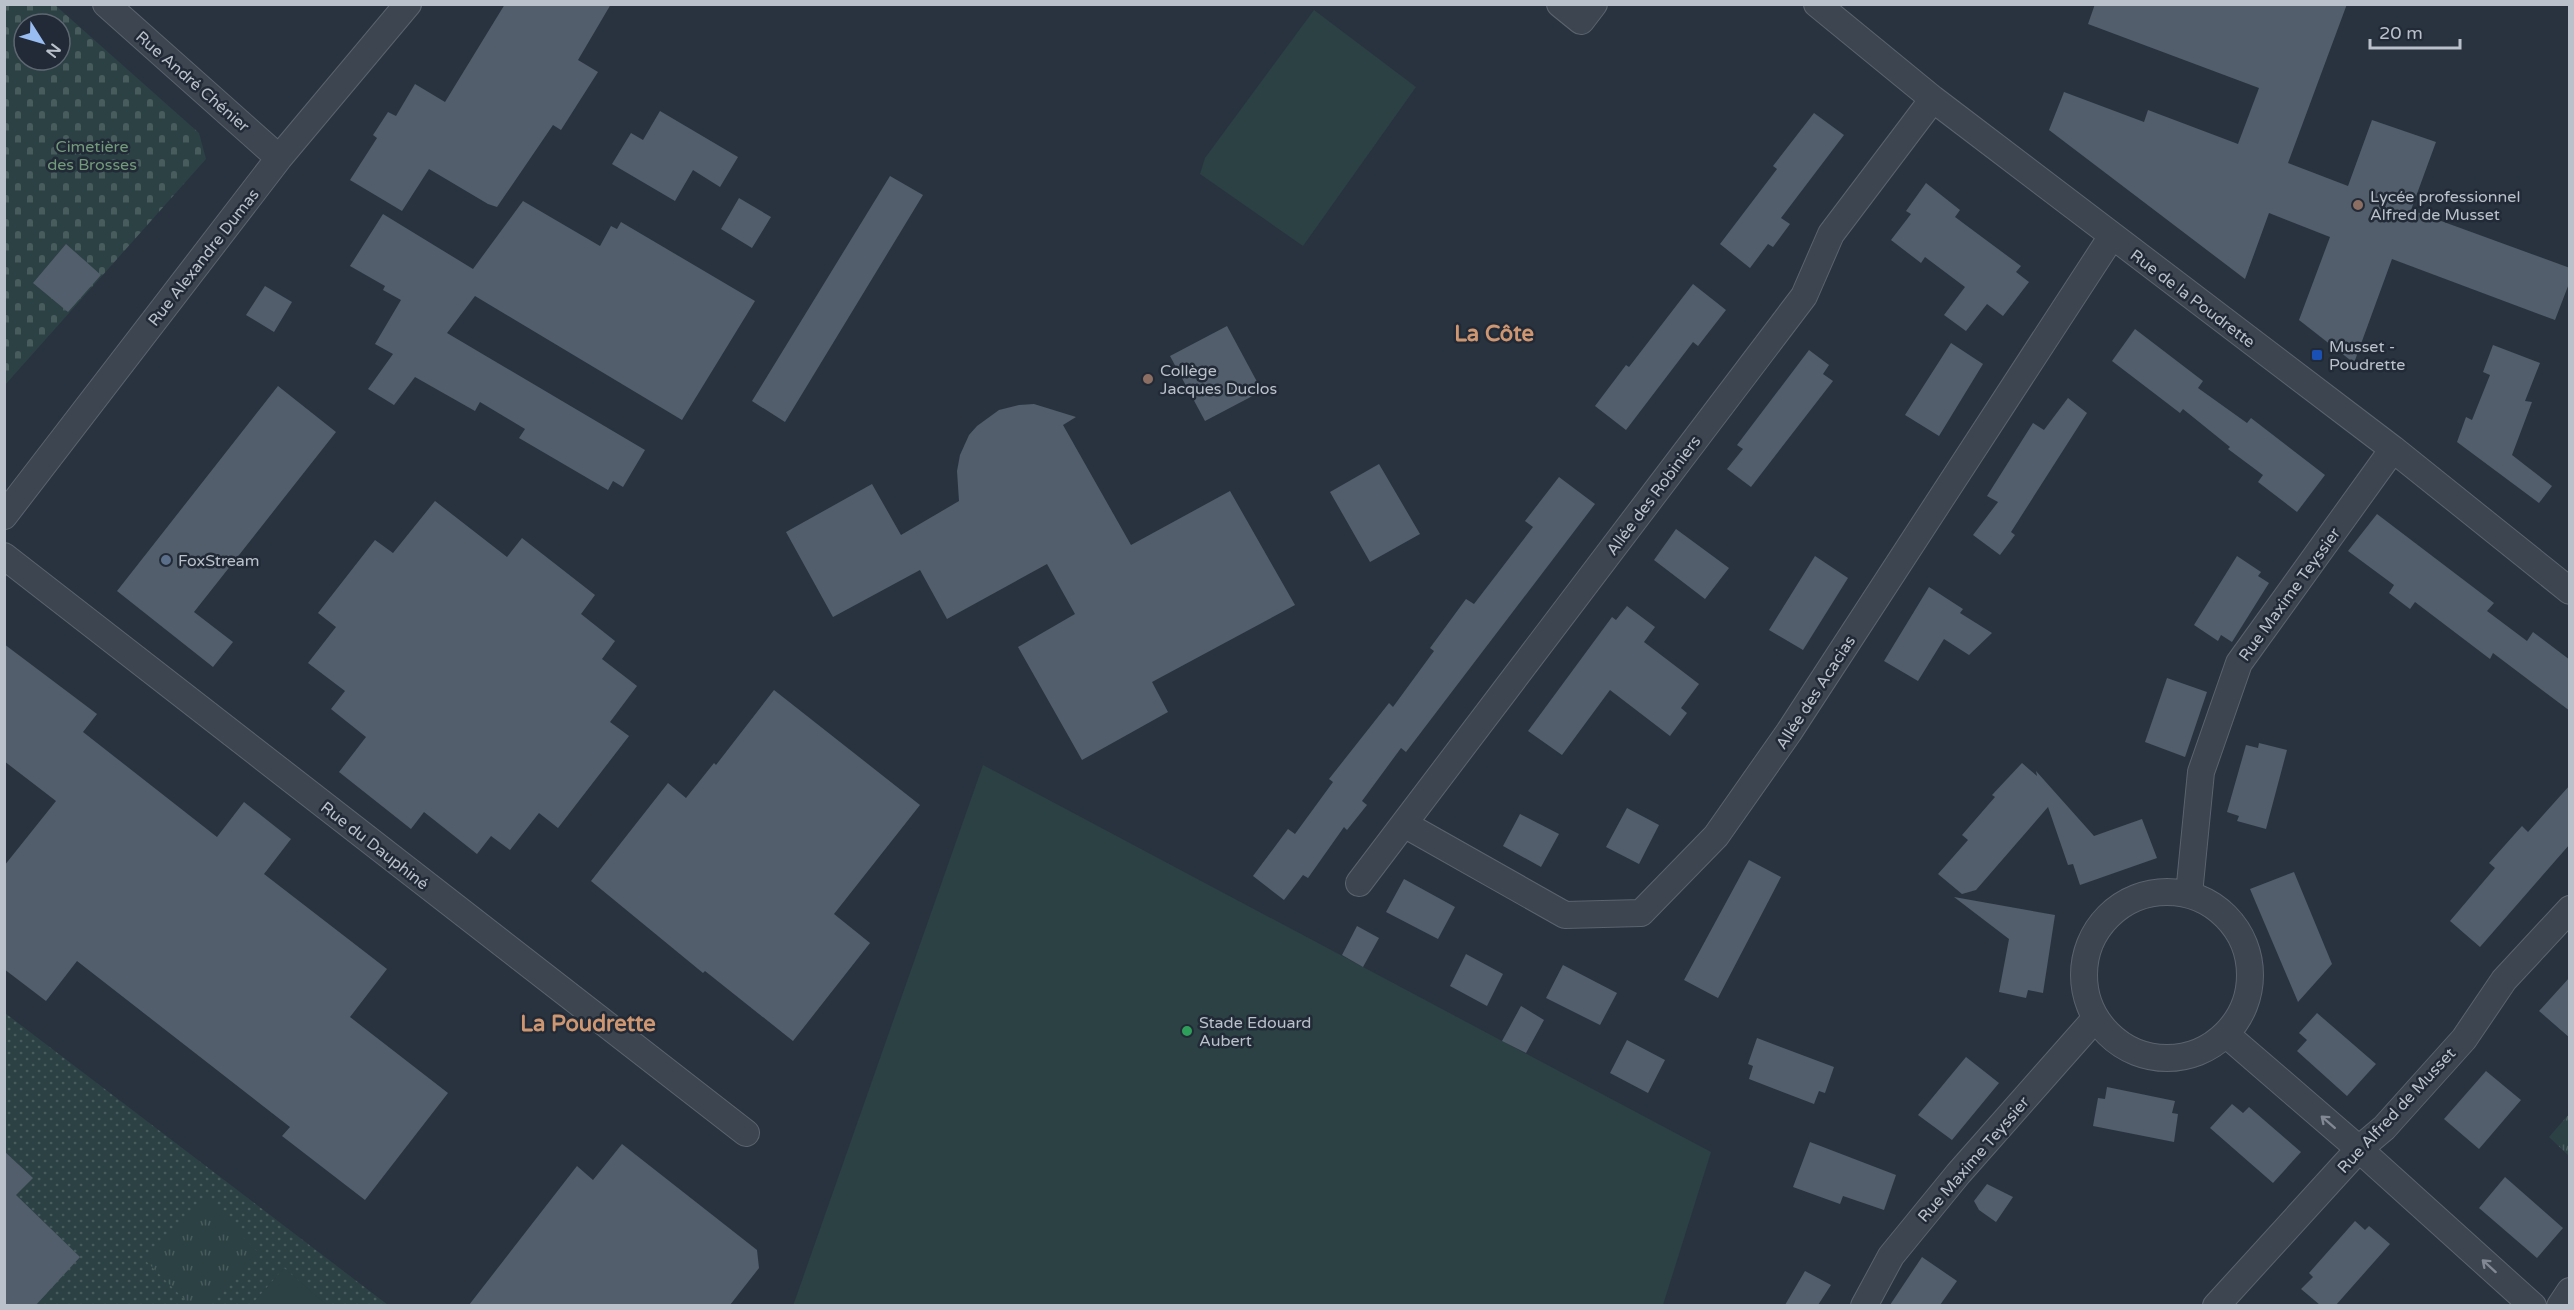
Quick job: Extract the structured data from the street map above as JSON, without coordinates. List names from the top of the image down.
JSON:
{
  "streets": {
    "street": [
      "Rue André Chénier",
      "Rue Alexandre Dumas",
      "Rue de la Poudrette",
      "Allée des Robiniers",
      "Rue Maxime Teyssier",
      "Allée des Acacias",
      "Rue du Dauphiné",
      "Rue Alfred de Musset"
    ]
  },
  "crossings": [
    ["Rue André Chénier", "Rue Alexandre Dumas"],
    ["Rue de la Poudrette", "Allée des Robiniers"],
    ["Rue de la Poudrette", "Rue Maxime Teyssier"],
    ["Rue de la Poudrette", "Allée des Acacias"],
    ["Allée des Robiniers", "Allée des Acacias"]
  ],
  "districts": ["La Côte", "La Poudrette"],
  "parks": ["Cimetière des Brosses"],
  "places": {
    "other": [
      "Lycée professionnel Alfred de Musset",
      "Collège Jacques Duclos",
      "FoxStream",
      "Stade Edouard Aubert"
    ],
    "transit": ["Musset - Poudrette"]
  },
  "scale_bar": "20 m",
  "north": "bottom right"
}
